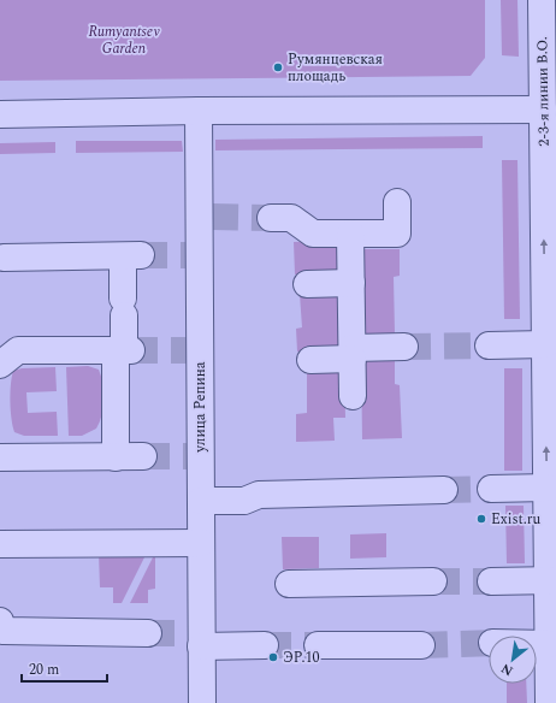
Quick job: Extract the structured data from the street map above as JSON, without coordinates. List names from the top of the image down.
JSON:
{
  "streets": {
    "street": ["2-3-я линии В.О.", "улица Репина"]
  },
  "parks": ["Rumyantsev Garden"],
  "places": ["Румянцевская площадь", "Exist.ru", "ЭР.10"],
  "scale_bar": "20 m",
  "north": "bottom left"
}
